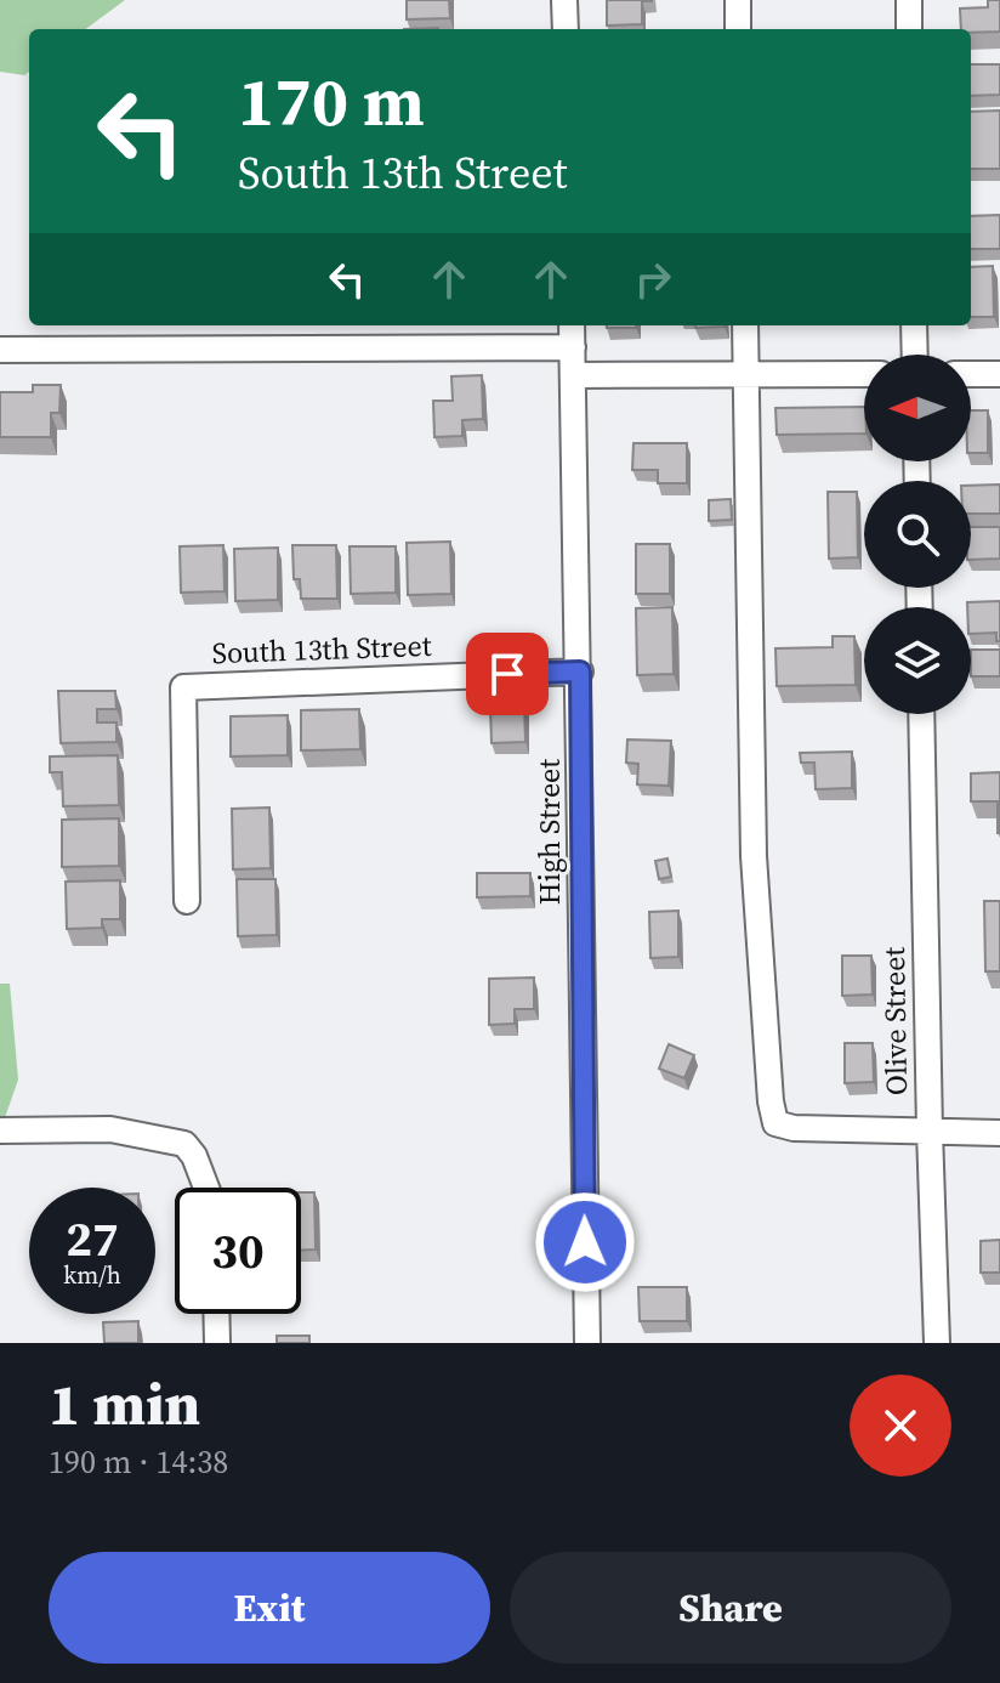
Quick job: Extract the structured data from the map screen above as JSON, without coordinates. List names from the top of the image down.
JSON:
{
  "streets": {
    "street": ["South 13th Street", "High Street", "Olive Street"]
  },
  "crossings": [
    ["South 13th Street", "High Street"]
  ],
  "north": "left",
  "page": {
    "turn": ["170 m", "South 13th Street"],
    "speed": "27 km/h",
    "limit": "30",
    "heading": ["1 min", "190 m · 14:38"],
    "buttons": ["Exit", "Share"]
  }
}
